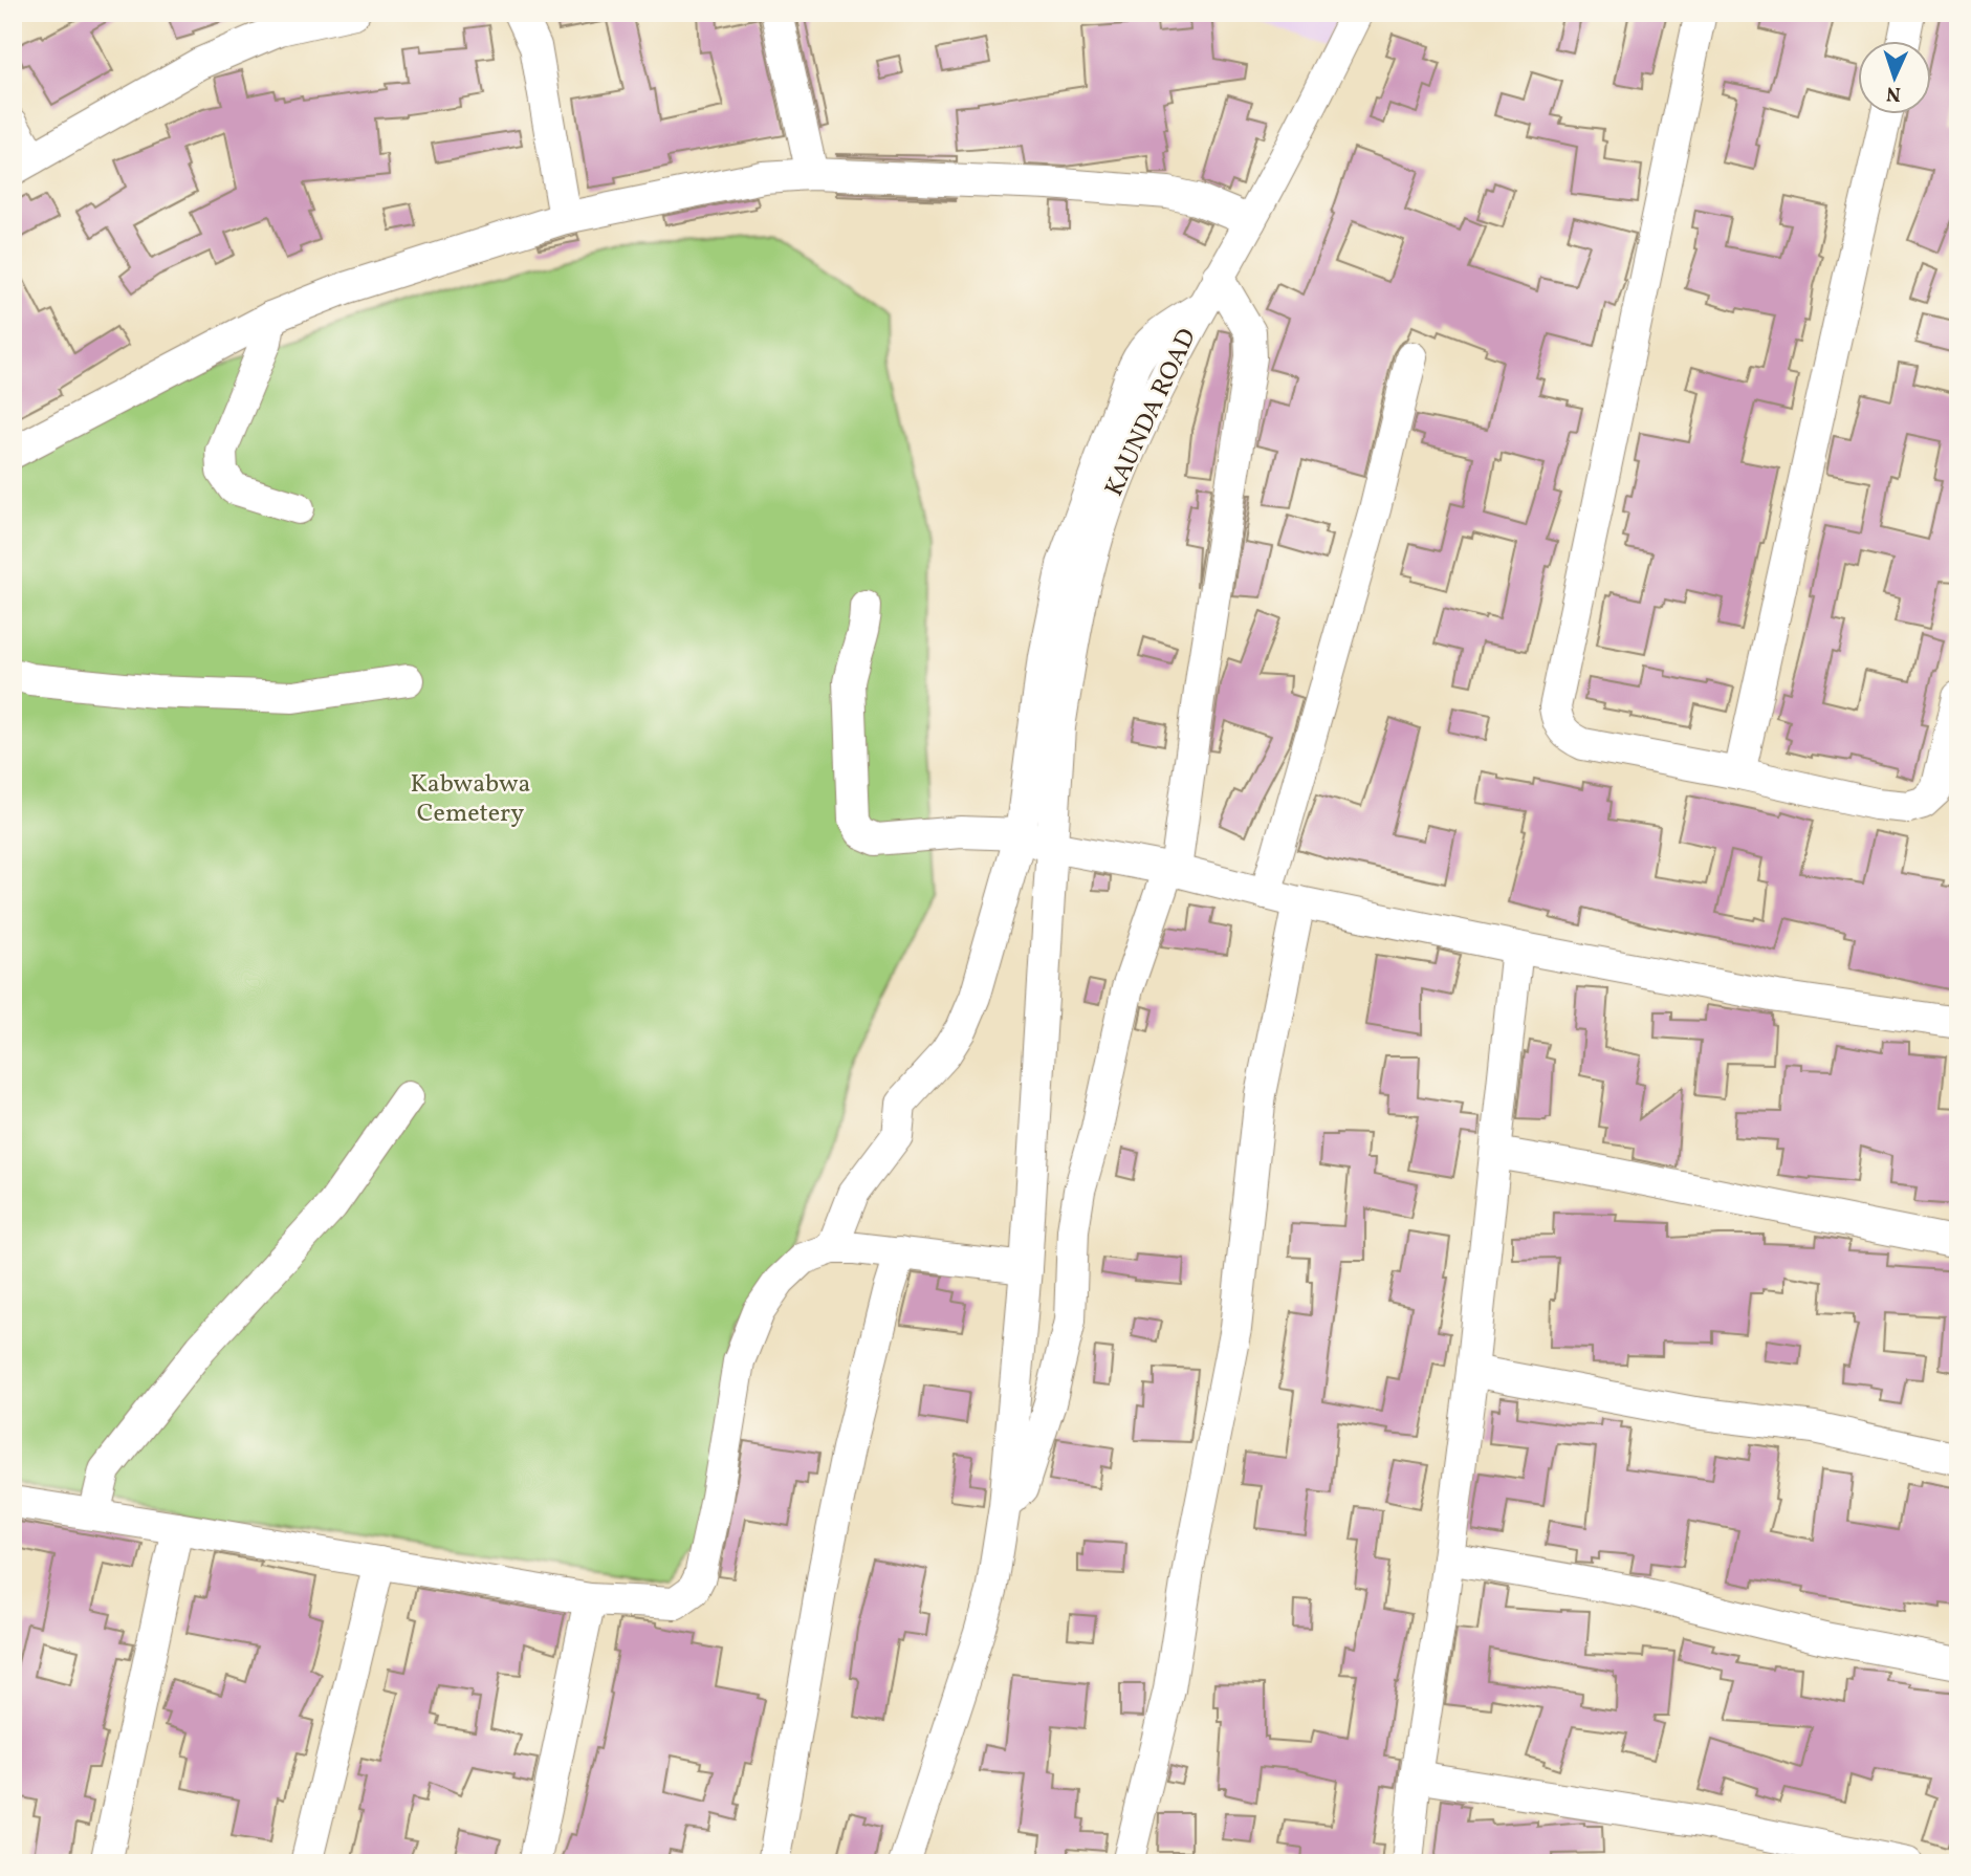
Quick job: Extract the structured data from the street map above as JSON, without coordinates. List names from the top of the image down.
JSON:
{
  "streets": {
    "street": ["KAUNDA ROAD"]
  },
  "parks": ["Kabwabwa Cemetery"],
  "north": "bottom"
}
